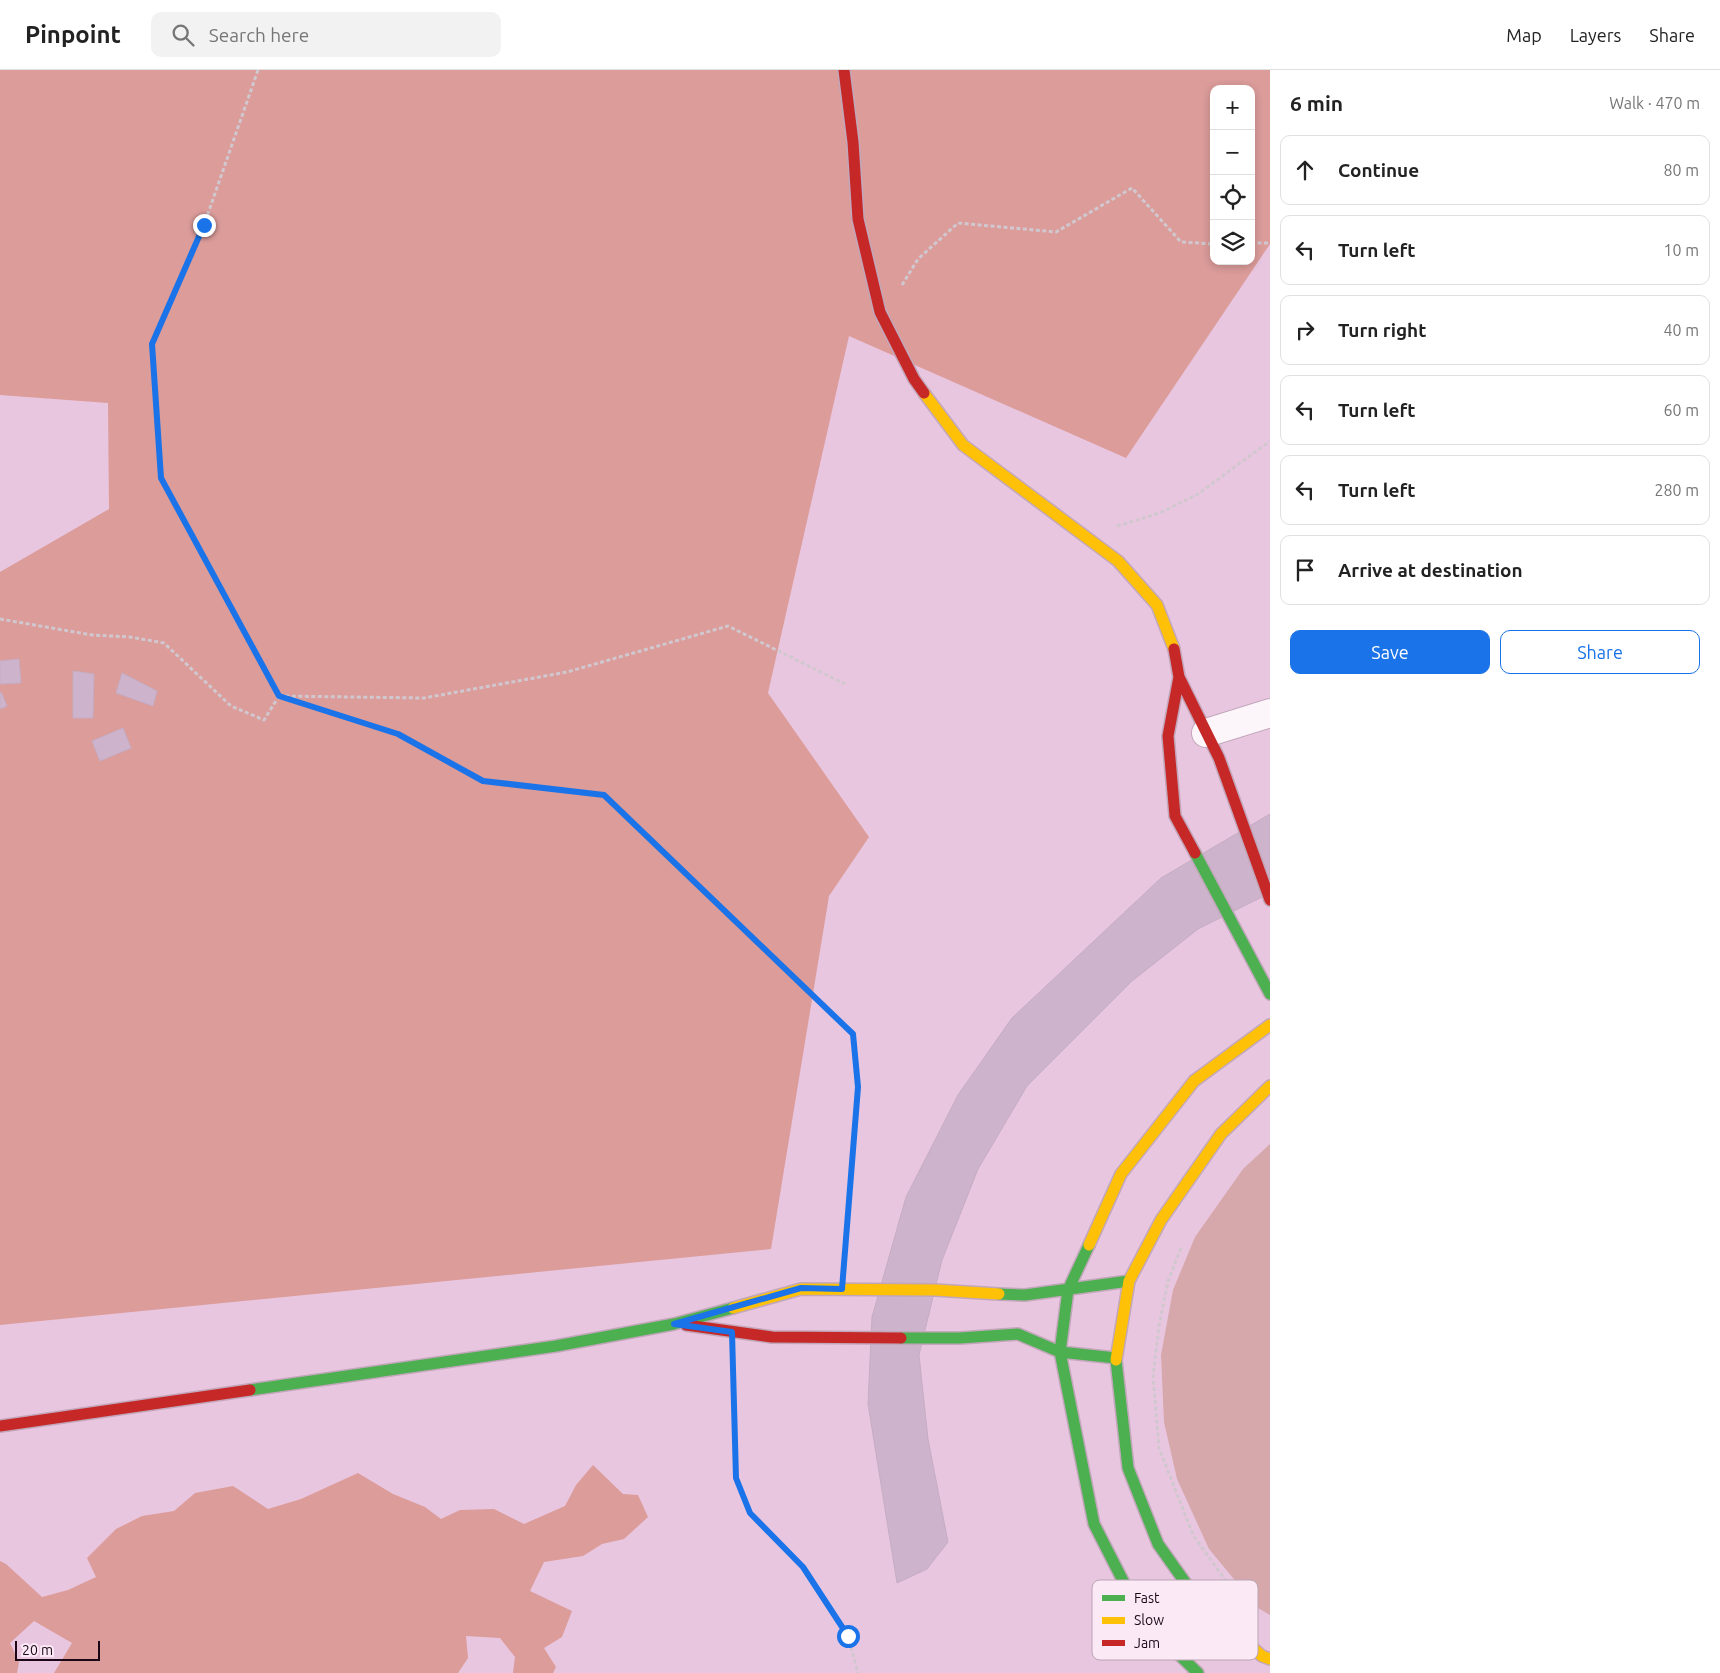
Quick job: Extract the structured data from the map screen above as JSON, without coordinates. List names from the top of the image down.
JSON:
{
  "legend": ["Fast", "Slow", "Jam"],
  "scale_bar": "20 m",
  "page": {
    "header": "Pinpoint",
    "search": "Search here",
    "nav": ["Map", "Layers", "Share"],
    "heading": ["6 min", "Walk · 470 m"],
    "map_buttons": ["+", "−"],
    "list": [
      ["Continue", "80 m"],
      ["Turn left", "10 m"],
      ["Turn right", "40 m"],
      ["Turn left", "60 m"],
      ["Turn left", "280 m"],
      "Arrive at destination"
    ],
    "buttons": ["Save", "Share"],
    "scale": "20 m"
  }
}
